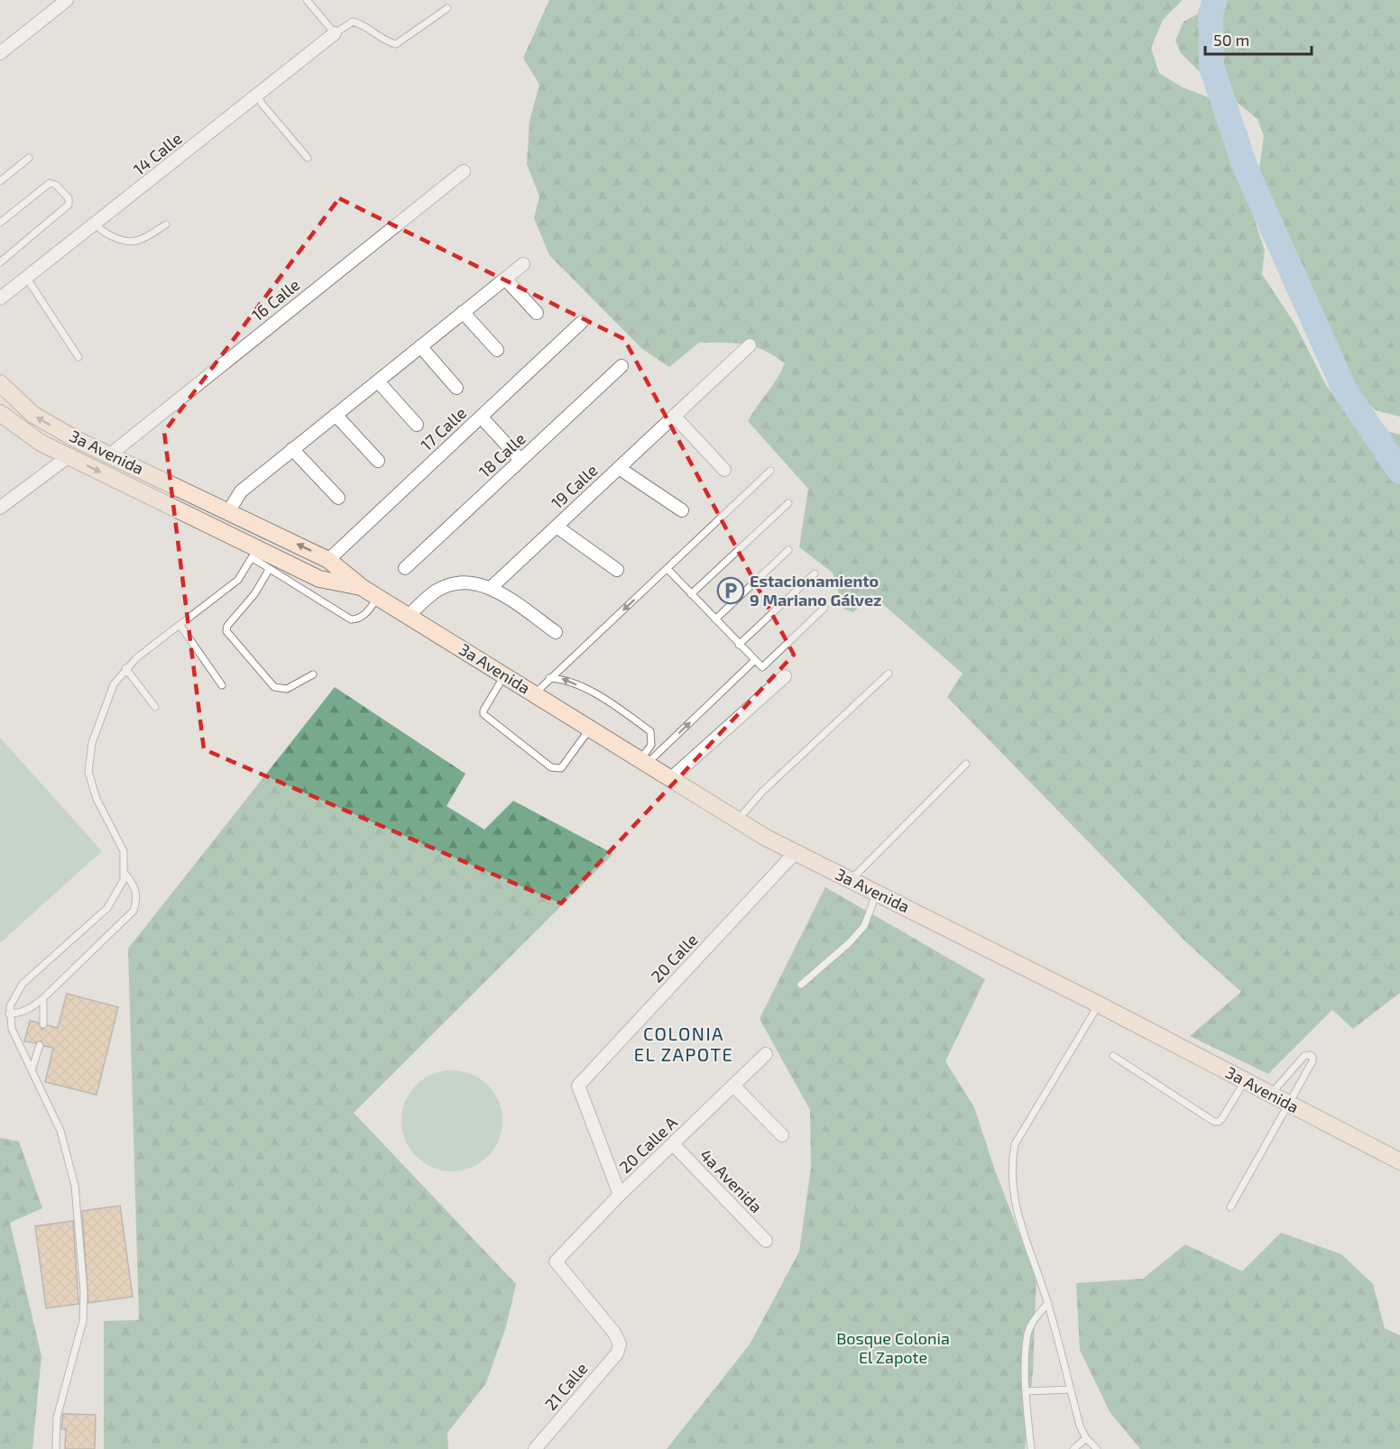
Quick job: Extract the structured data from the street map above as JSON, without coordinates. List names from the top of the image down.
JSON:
{
  "streets": {
    "street": [
      "14 Calle",
      "16 Calle",
      "17 Calle",
      "3a Avenida",
      "18 Calle",
      "19 Calle",
      "20 Calle",
      "20 Calle A",
      "4a Avenida",
      "21 Calle"
    ]
  },
  "crossings": [
    ["16 Calle", "3a Avenida"],
    ["17 Calle", "3a Avenida"],
    ["3a Avenida", "20 Calle"],
    ["20 Calle", "20 Calle A"],
    ["20 Calle A", "4a Avenida"],
    ["20 Calle A", "21 Calle"]
  ],
  "districts": ["COLONIA EL ZAPOTE"],
  "parks": ["Bosque Colonia El Zapote"],
  "places": {
    "parking": ["Estacionamiento 9 Mariano Gálvez"]
  },
  "scale_bar": "50 m"
}
